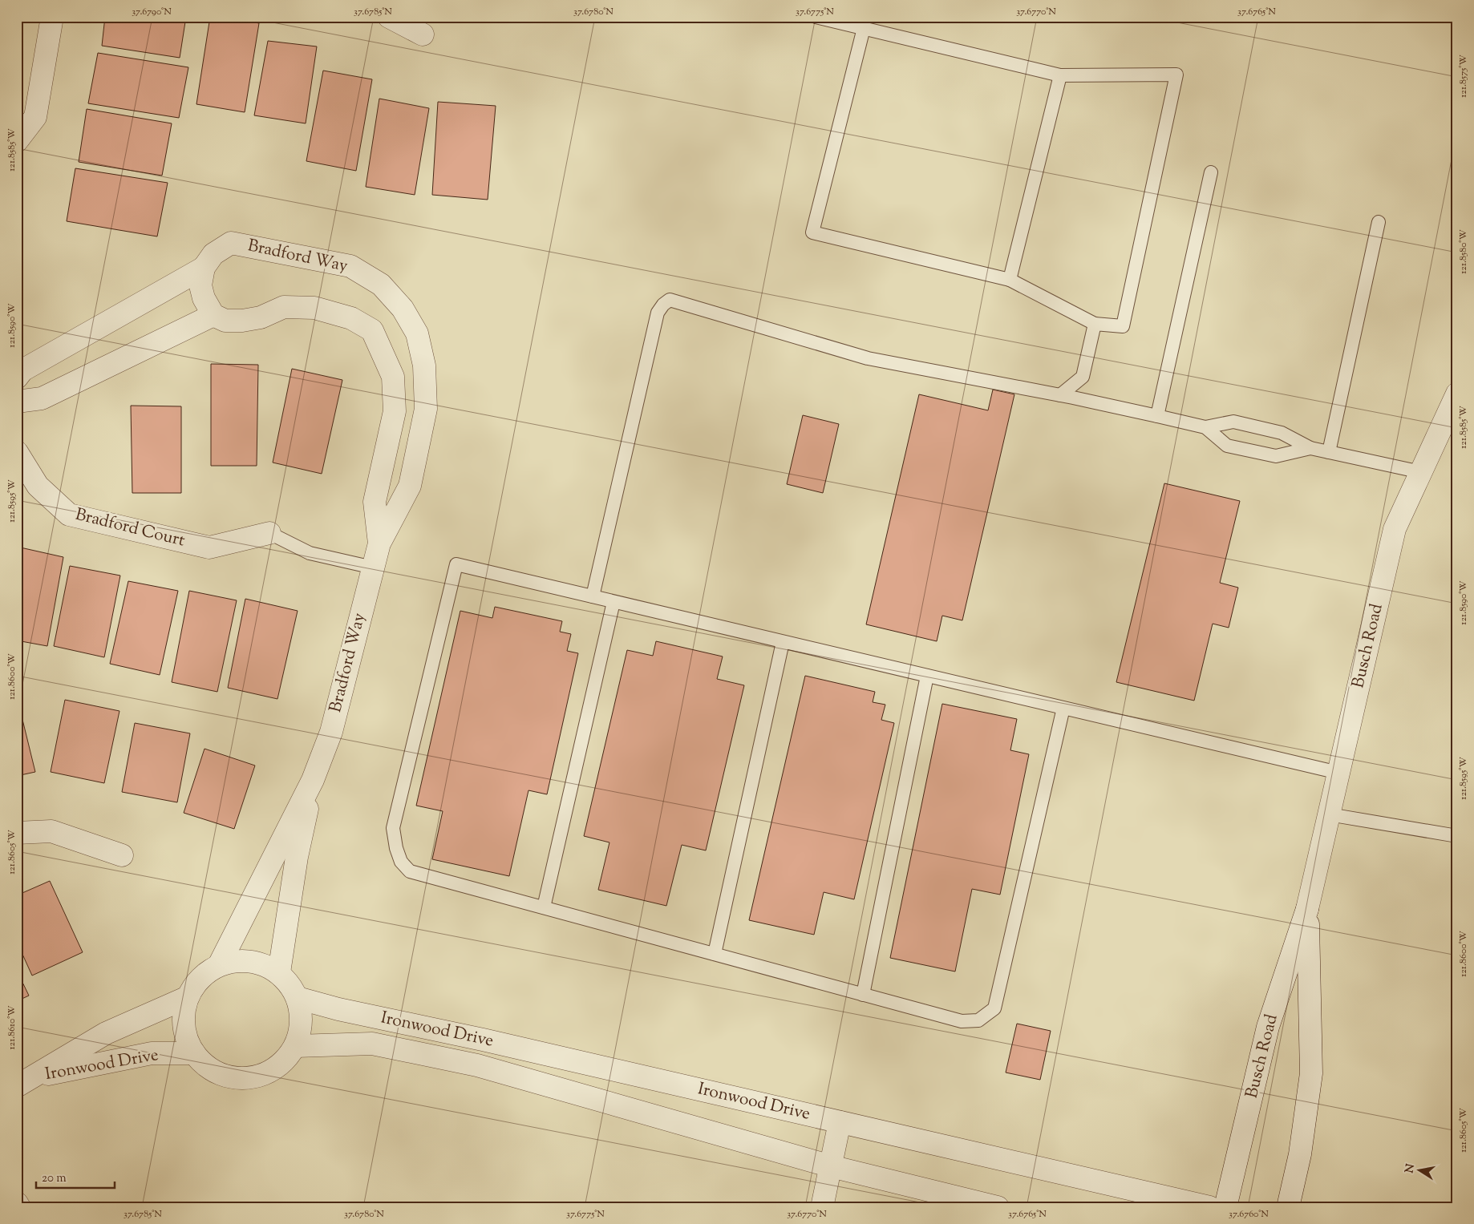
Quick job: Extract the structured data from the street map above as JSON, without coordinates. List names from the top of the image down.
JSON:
{
  "streets": {
    "street": [
      "Bradford Way",
      "Bradford Court",
      "Busch Road",
      "Ironwood Drive"
    ]
  },
  "crossings": [
    ["Bradford Way", "Ironwood Drive"]
  ],
  "scale_bar": "20 m",
  "north": "left",
  "coordinates": [
    "37.6790°N",
    "37.6785°N",
    "37.6780°N",
    "37.6775°N",
    "37.6770°N",
    "37.6765°N",
    "121.8575°W",
    "121.8585°W",
    "121.8580°W",
    "121.8590°W",
    "121.8595°W",
    "121.8600°W",
    "121.8605°W",
    "121.8610°W",
    "37.6760°N"
  ]
}
